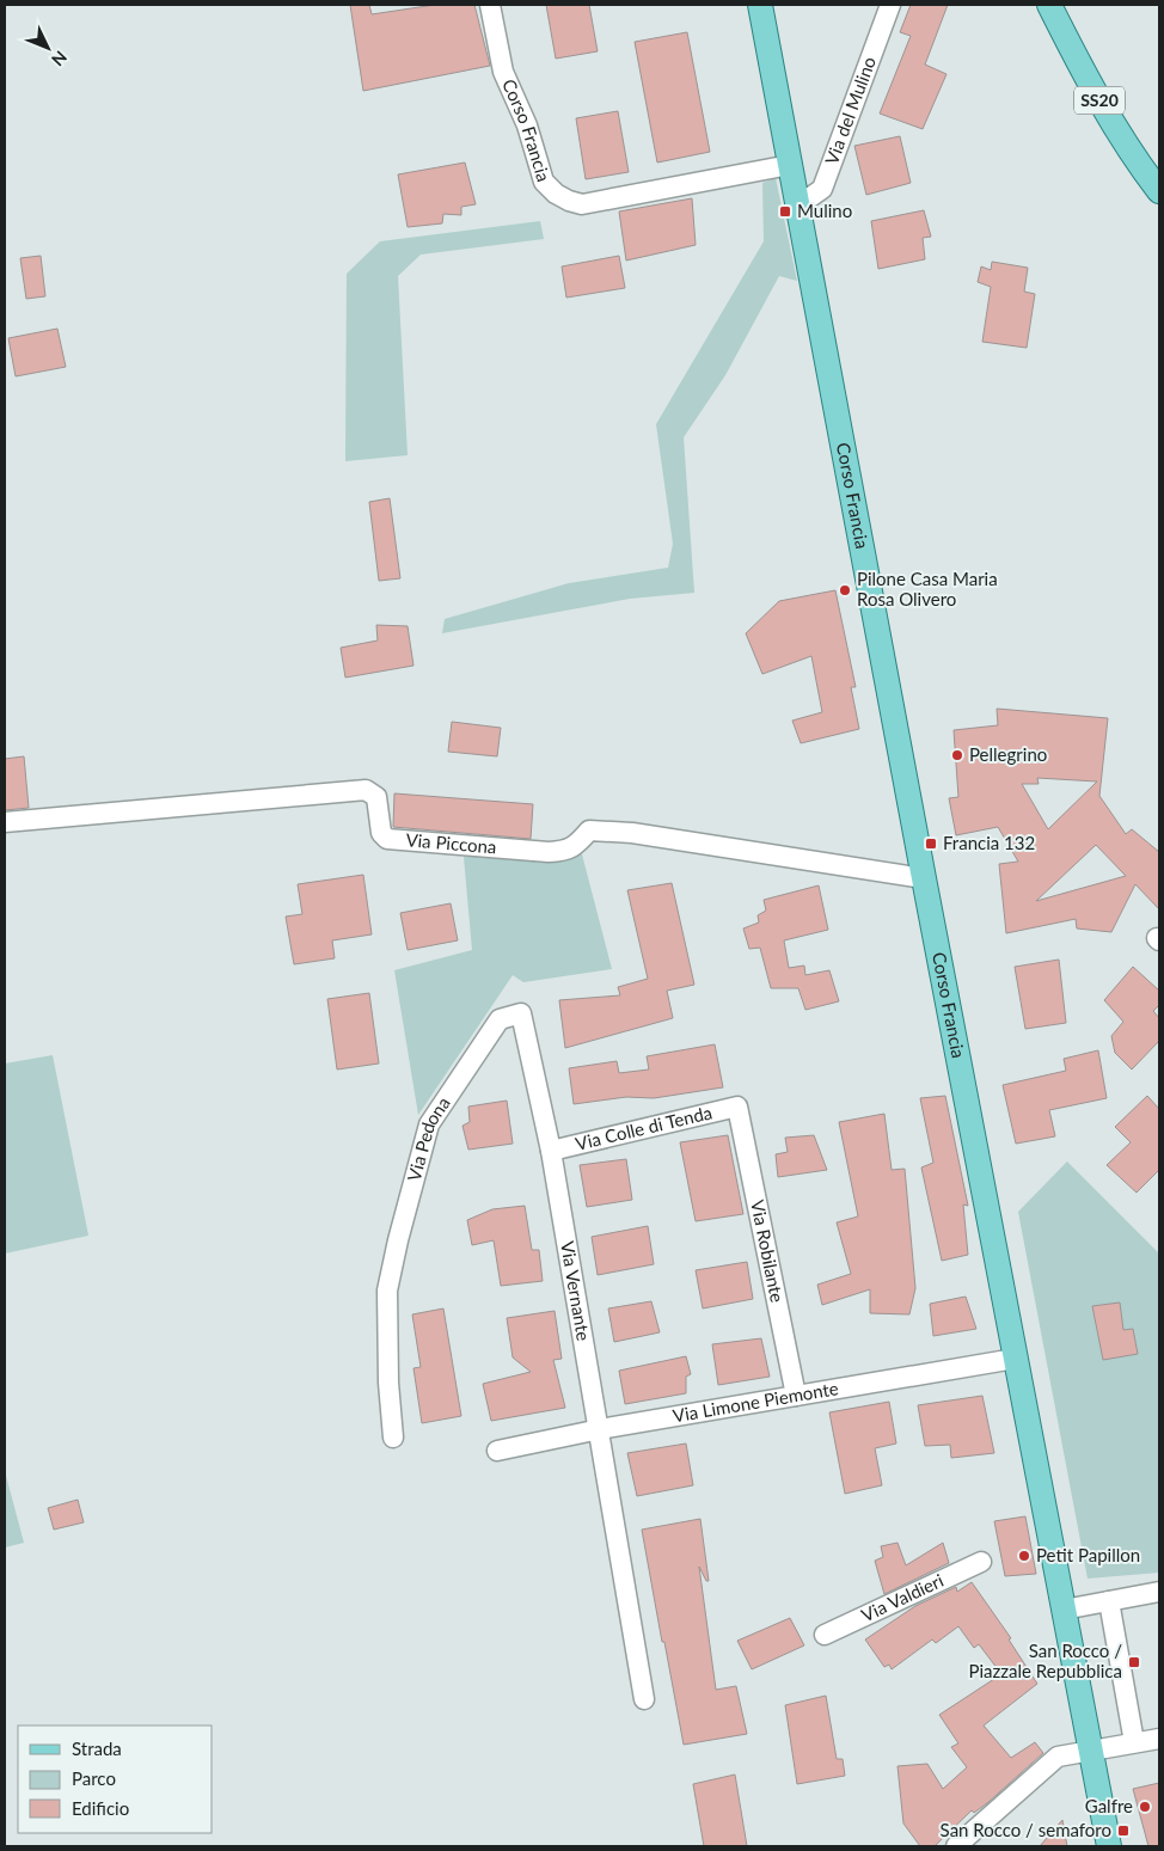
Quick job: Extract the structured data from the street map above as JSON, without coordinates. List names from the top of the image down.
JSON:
{
  "streets": {
    "main road": ["SS20", "Corso Francia"],
    "street": [
      "Via del Mulino",
      "Via Piccona",
      "Via Colle di Tenda",
      "Via Pedona",
      "Via Robilante",
      "Via Vernante",
      "Via Limone Piemonte",
      "Via Valdieri"
    ]
  },
  "crossings": [
    ["Via del Mulino", "Corso Francia"],
    ["Corso Francia", "Via Piccona"],
    ["Corso Francia", "Via Limone Piemonte"],
    ["Via Colle di Tenda", "Via Pedona"],
    ["Via Colle di Tenda", "Via Robilante"],
    ["Via Colle di Tenda", "Via Vernante"],
    ["Via Pedona", "Via Vernante"],
    ["Via Robilante", "Via Limone Piemonte"],
    ["Via Vernante", "Via Limone Piemonte"]
  ],
  "places": {
    "transit": [
      "Mulino",
      "Francia 132",
      "San Rocco / Piazzale Repubblica",
      "San Rocco / semaforo"
    ],
    "other": [
      "Pilone Casa Maria Rosa Olivero",
      "Pellegrino",
      "Petit Papillon",
      "Galfre"
    ]
  },
  "legend": ["Strada", "Parco", "Edificio"],
  "north": "bottom right"
}
